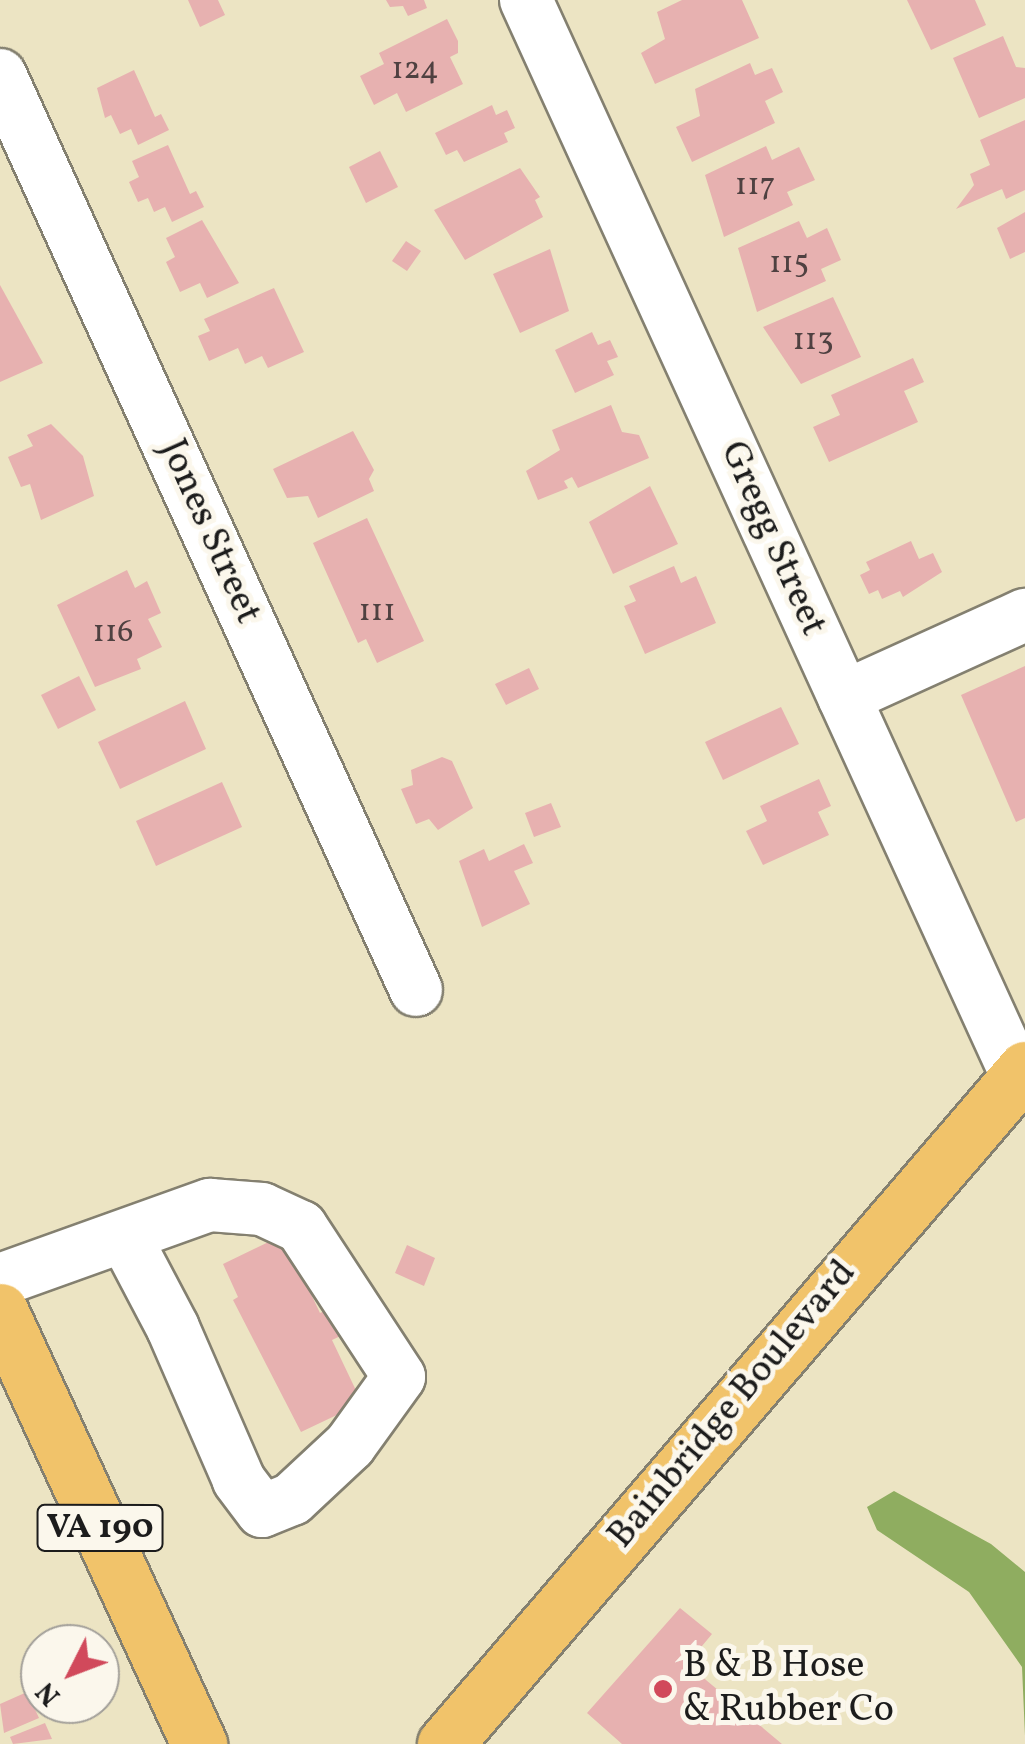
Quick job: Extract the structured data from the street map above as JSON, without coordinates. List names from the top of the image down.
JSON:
{
  "streets": {
    "main road": ["Bainbridge Boulevard", "VA 190"],
    "street": ["Jones Street", "Gregg Street"]
  },
  "crossings": [
    ["Gregg Street", "Bainbridge Boulevard"]
  ],
  "places": ["B & B Hose & Rubber Co"],
  "house_numbers": [
    "124",
    "117",
    "115",
    "113",
    "111",
    "116"
  ],
  "north": "bottom left"
}
